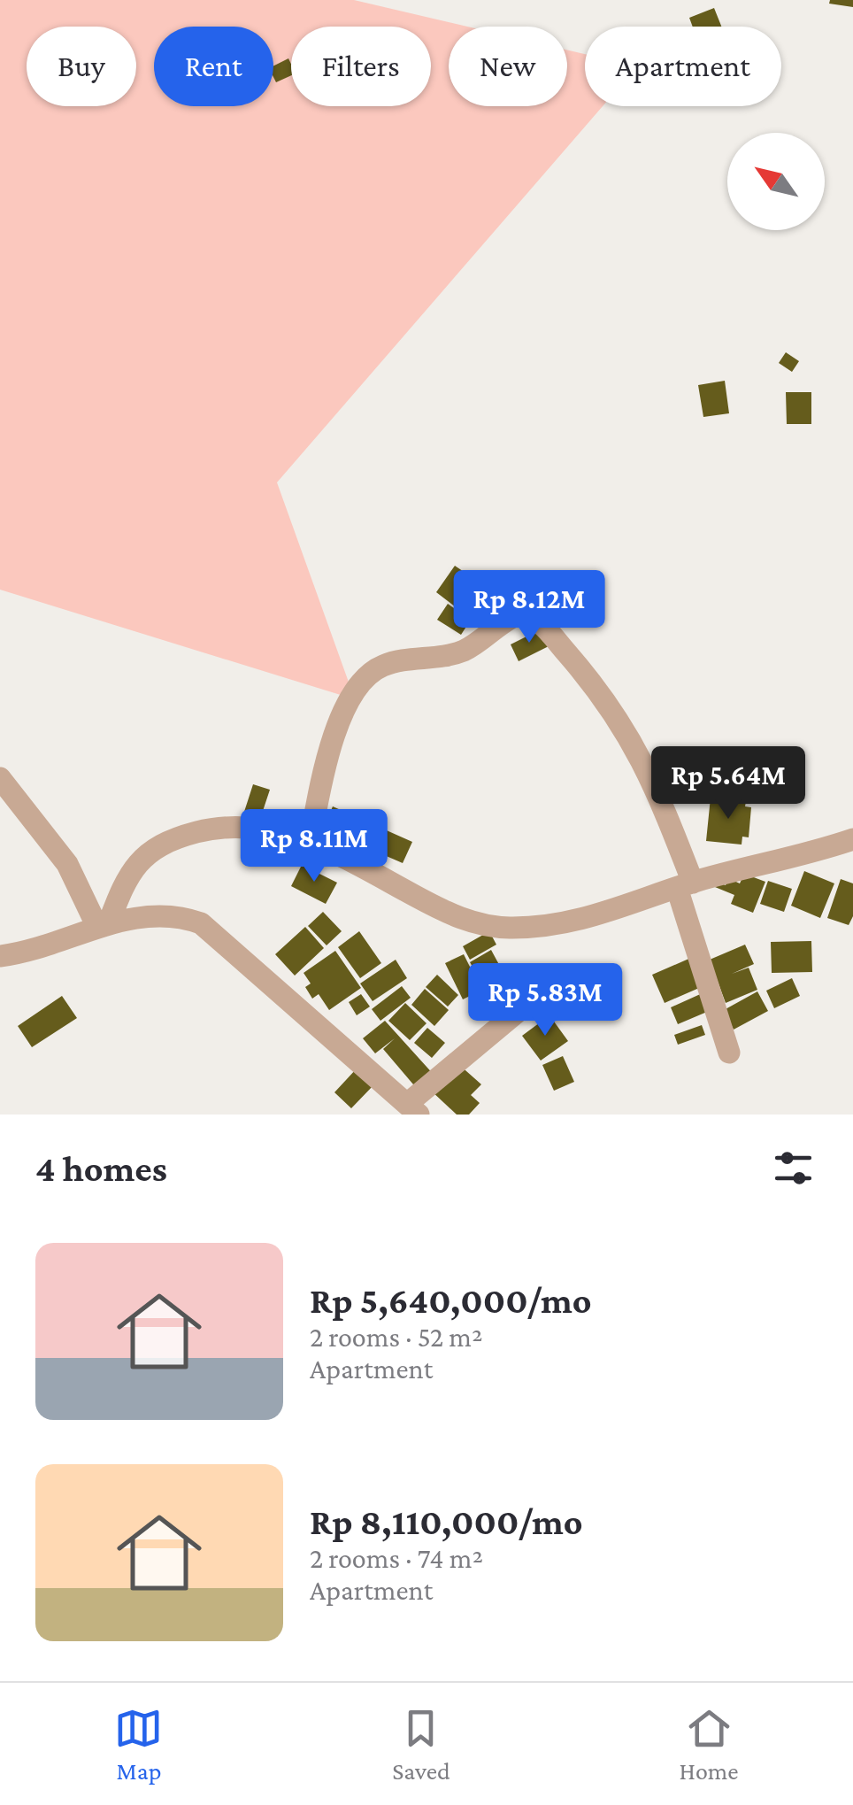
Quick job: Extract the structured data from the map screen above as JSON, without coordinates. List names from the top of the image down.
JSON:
{
  "north": "top left",
  "page": {
    "chip": [
      "Buy",
      "Rent",
      "Filters",
      "New",
      "Apartment"
    ],
    "price": [
      "Rp 8.12M",
      "Rp 5.64M",
      "Rp 8.11M",
      "Rp 5.83M"
    ],
    "heading": "4 homes",
    "list": [
      {
        "name": "Rp 5,640,000/mo",
        "note": "2 rooms · 52 m² · Apartment"
      },
      {
        "name": "Rp 8,110,000/mo",
        "note": "2 rooms · 74 m² · Apartment"
      }
    ],
    "tabs": ["Map", "Saved", "Home"]
  }
}
